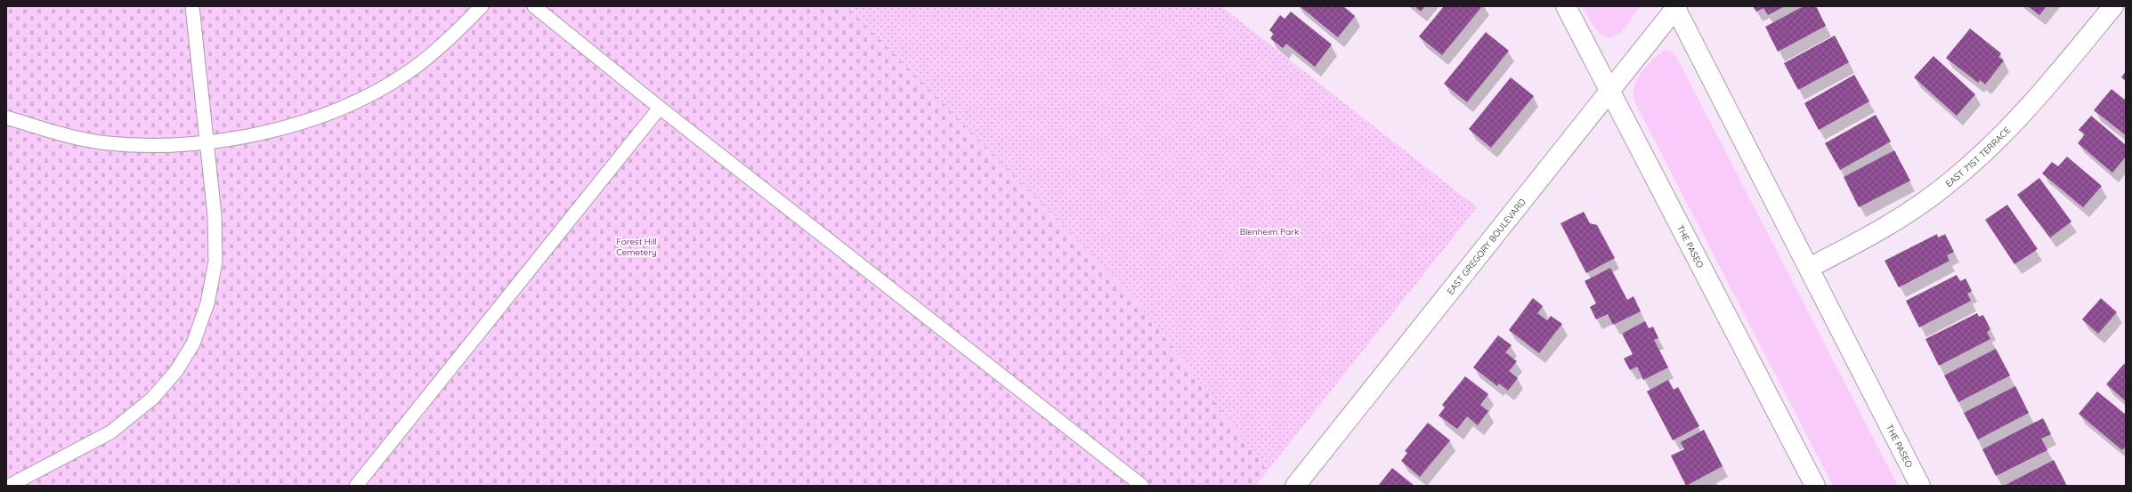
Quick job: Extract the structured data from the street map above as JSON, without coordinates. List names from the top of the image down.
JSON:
{
  "streets": {
    "main road": ["EAST 71ST TERRACE", "EAST GREGORY BOULEVARD", "THE PASEO"]
  },
  "crossings": [
    ["EAST 71ST TERRACE", "THE PASEO"],
    ["EAST GREGORY BOULEVARD", "THE PASEO"]
  ],
  "parks": ["Blenheim Park", "Forest Hill Cemetery"]
}
